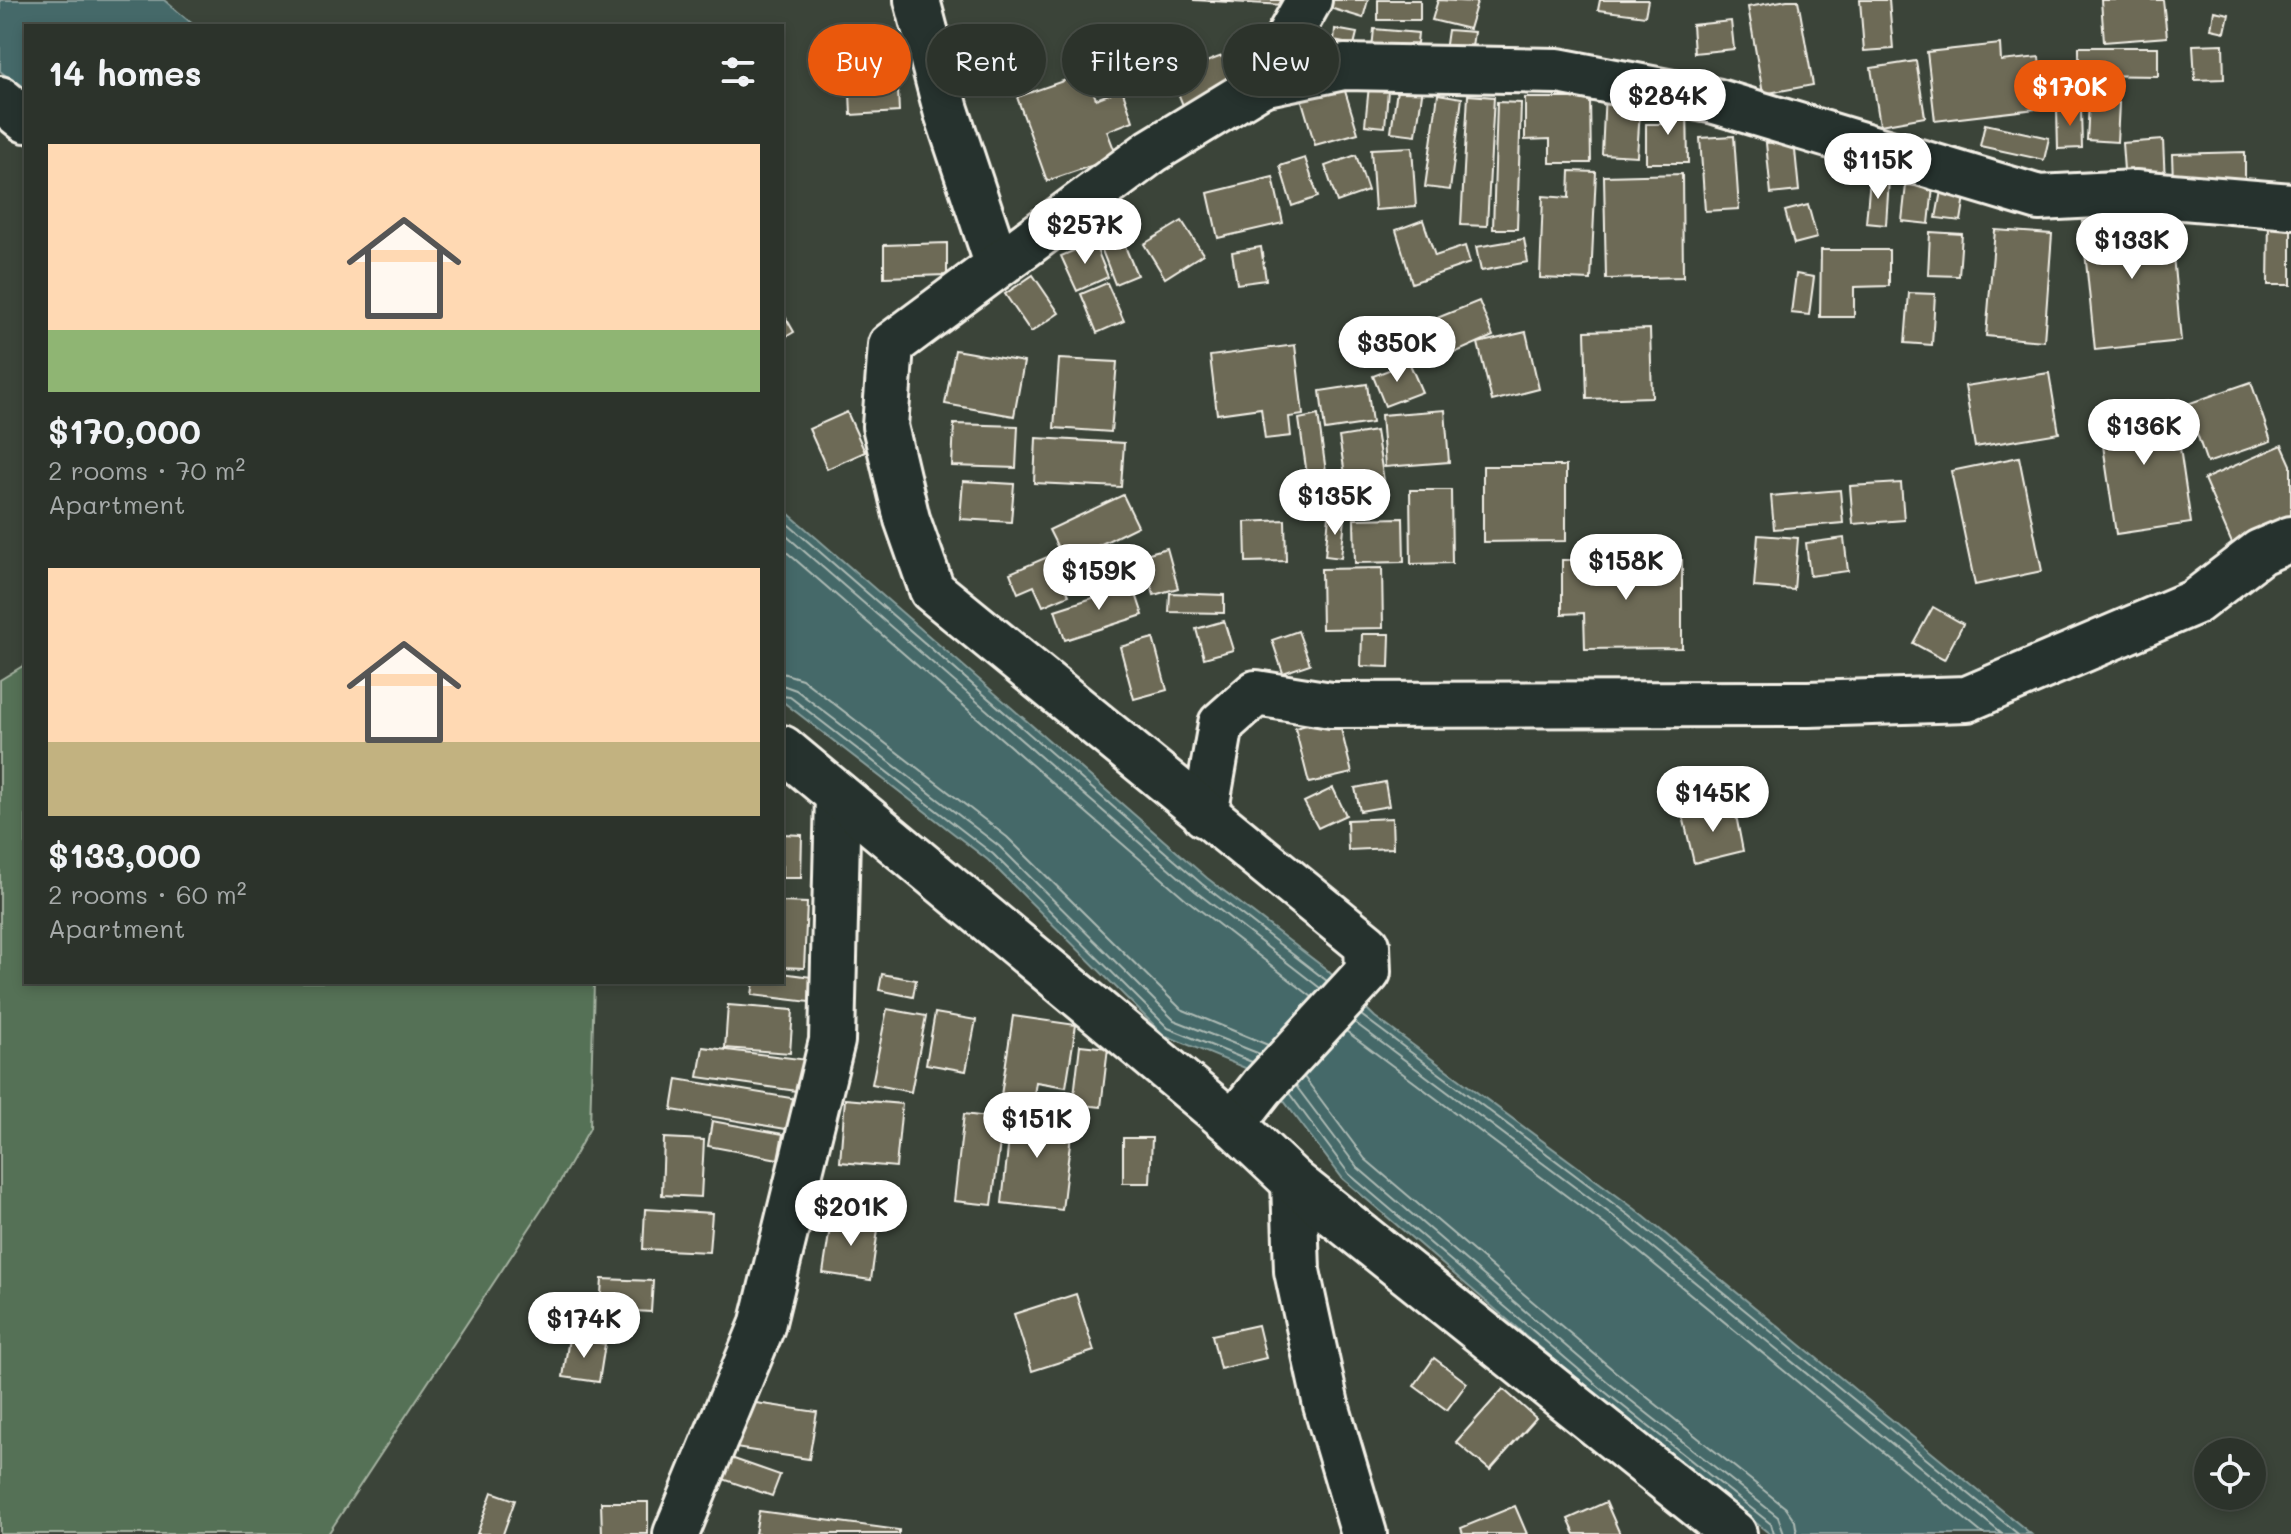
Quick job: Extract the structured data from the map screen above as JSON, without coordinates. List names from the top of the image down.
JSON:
{
  "page": {
    "chip": [
      "Buy",
      "Rent",
      "Filters",
      "New"
    ],
    "heading": "14 homes",
    "price": [
      "$170K",
      "$284K",
      "$115K",
      "$257K",
      "$133K",
      "$350K",
      "$136K",
      "$135K",
      "$158K",
      "$159K",
      "$145K",
      "$151K",
      "$201K",
      "$174K"
    ],
    "list": [
      {
        "name": "$170,000",
        "note": "2 rooms · 70 m² · Apartment"
      },
      {
        "name": "$133,000",
        "note": "2 rooms · 60 m² · Apartment"
      }
    ]
  }
}
